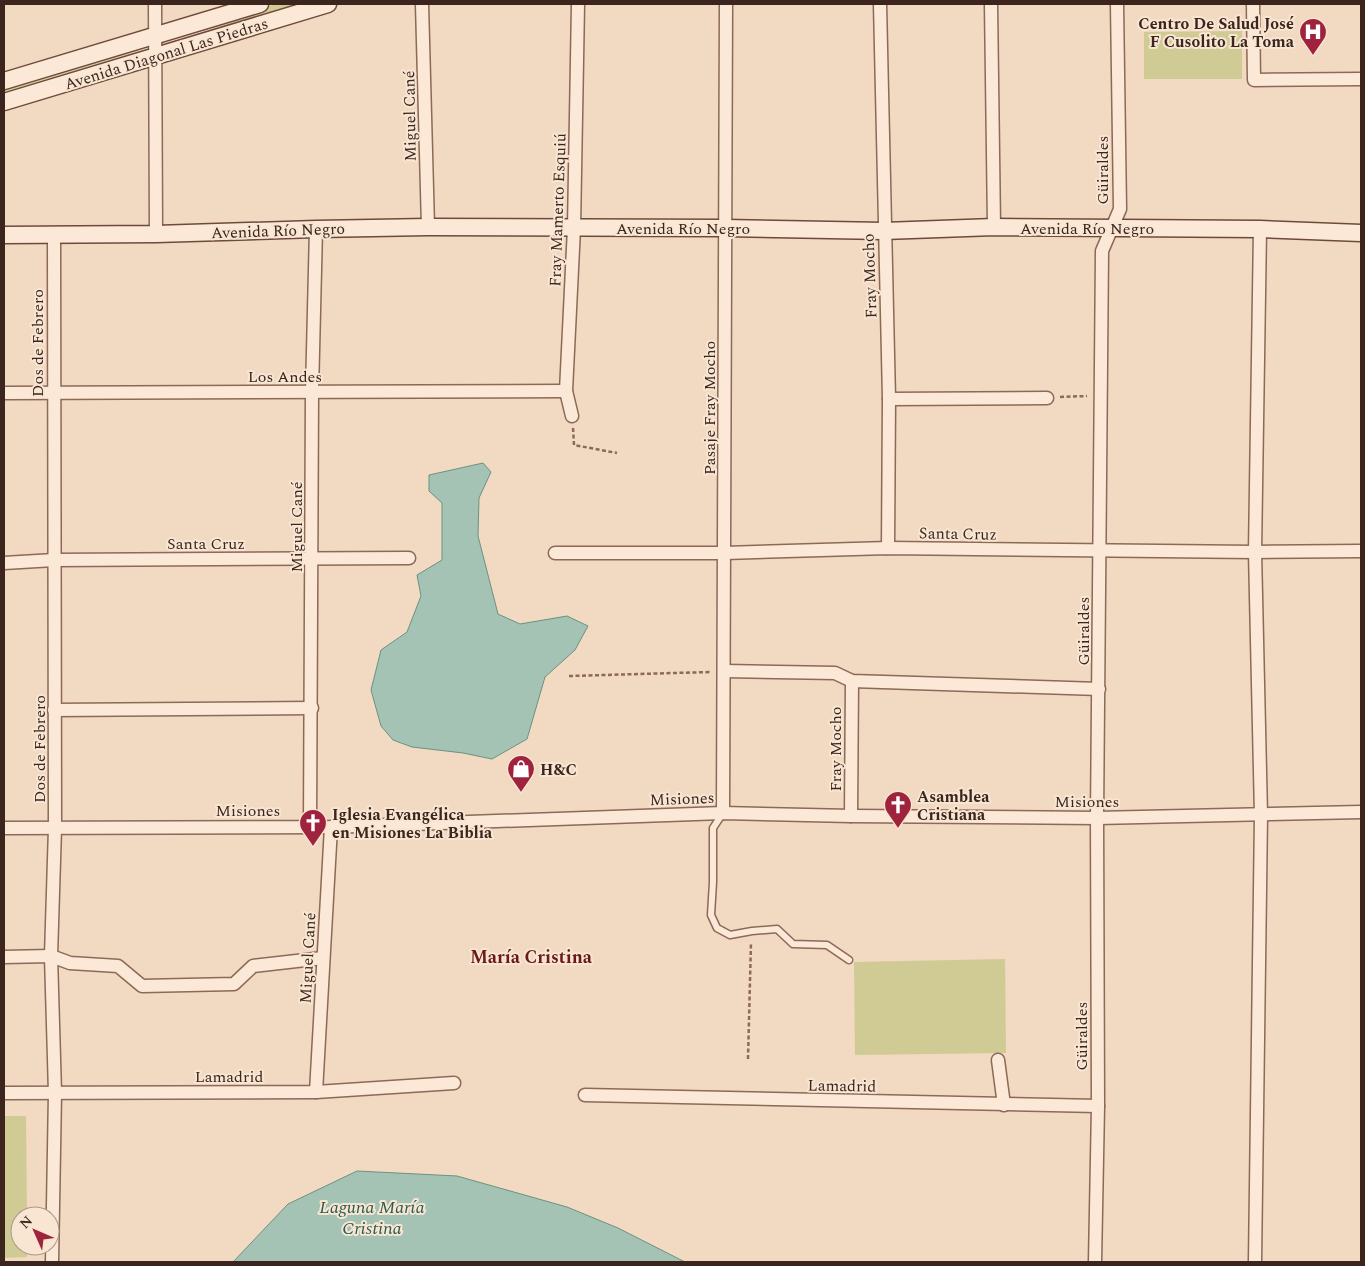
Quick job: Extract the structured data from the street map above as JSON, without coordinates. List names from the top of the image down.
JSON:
{
  "streets": {
    "street": [
      "Avenida Diagonal Las Piedras",
      "Miguel Cané",
      "Güiraldes",
      "Fray Mamerto Esquiú",
      "Avenida Río Negro",
      "Fray Mocho",
      "Dos de Febrero",
      "Los Andes",
      "Pasaje Fray Mocho",
      "Santa Cruz",
      "Misiones",
      "Lamadrid"
    ]
  },
  "crossings": [
    ["Miguel Cané", "Avenida Río Negro"],
    ["Miguel Cané", "Los Andes"],
    ["Miguel Cané", "Santa Cruz"],
    ["Miguel Cané", "Misiones"],
    ["Miguel Cané", "Lamadrid"],
    ["Güiraldes", "Avenida Río Negro"],
    ["Güiraldes", "Santa Cruz"],
    ["Güiraldes", "Misiones"],
    ["Güiraldes", "Lamadrid"],
    ["Fray Mamerto Esquiú", "Avenida Río Negro"],
    ["Fray Mamerto Esquiú", "Los Andes"],
    ["Avenida Río Negro", "Fray Mocho"],
    ["Avenida Río Negro", "Dos de Febrero"],
    ["Avenida Río Negro", "Pasaje Fray Mocho"],
    ["Fray Mocho", "Santa Cruz"],
    ["Fray Mocho", "Misiones"],
    ["Dos de Febrero", "Los Andes"],
    ["Dos de Febrero", "Santa Cruz"],
    ["Dos de Febrero", "Misiones"],
    ["Dos de Febrero", "Lamadrid"],
    ["Pasaje Fray Mocho", "Santa Cruz"],
    ["Pasaje Fray Mocho", "Misiones"]
  ],
  "districts": ["María Cristina"],
  "water": ["Laguna María Cristina"],
  "places": {
    "hospital": ["Centro De Salud José F Cusolito La Toma"],
    "shop": ["H&C"],
    "church": ["Asamblea Cristiana", "Iglesia Evangélica en Misiones La Biblia"]
  },
  "north": "top left"
}
